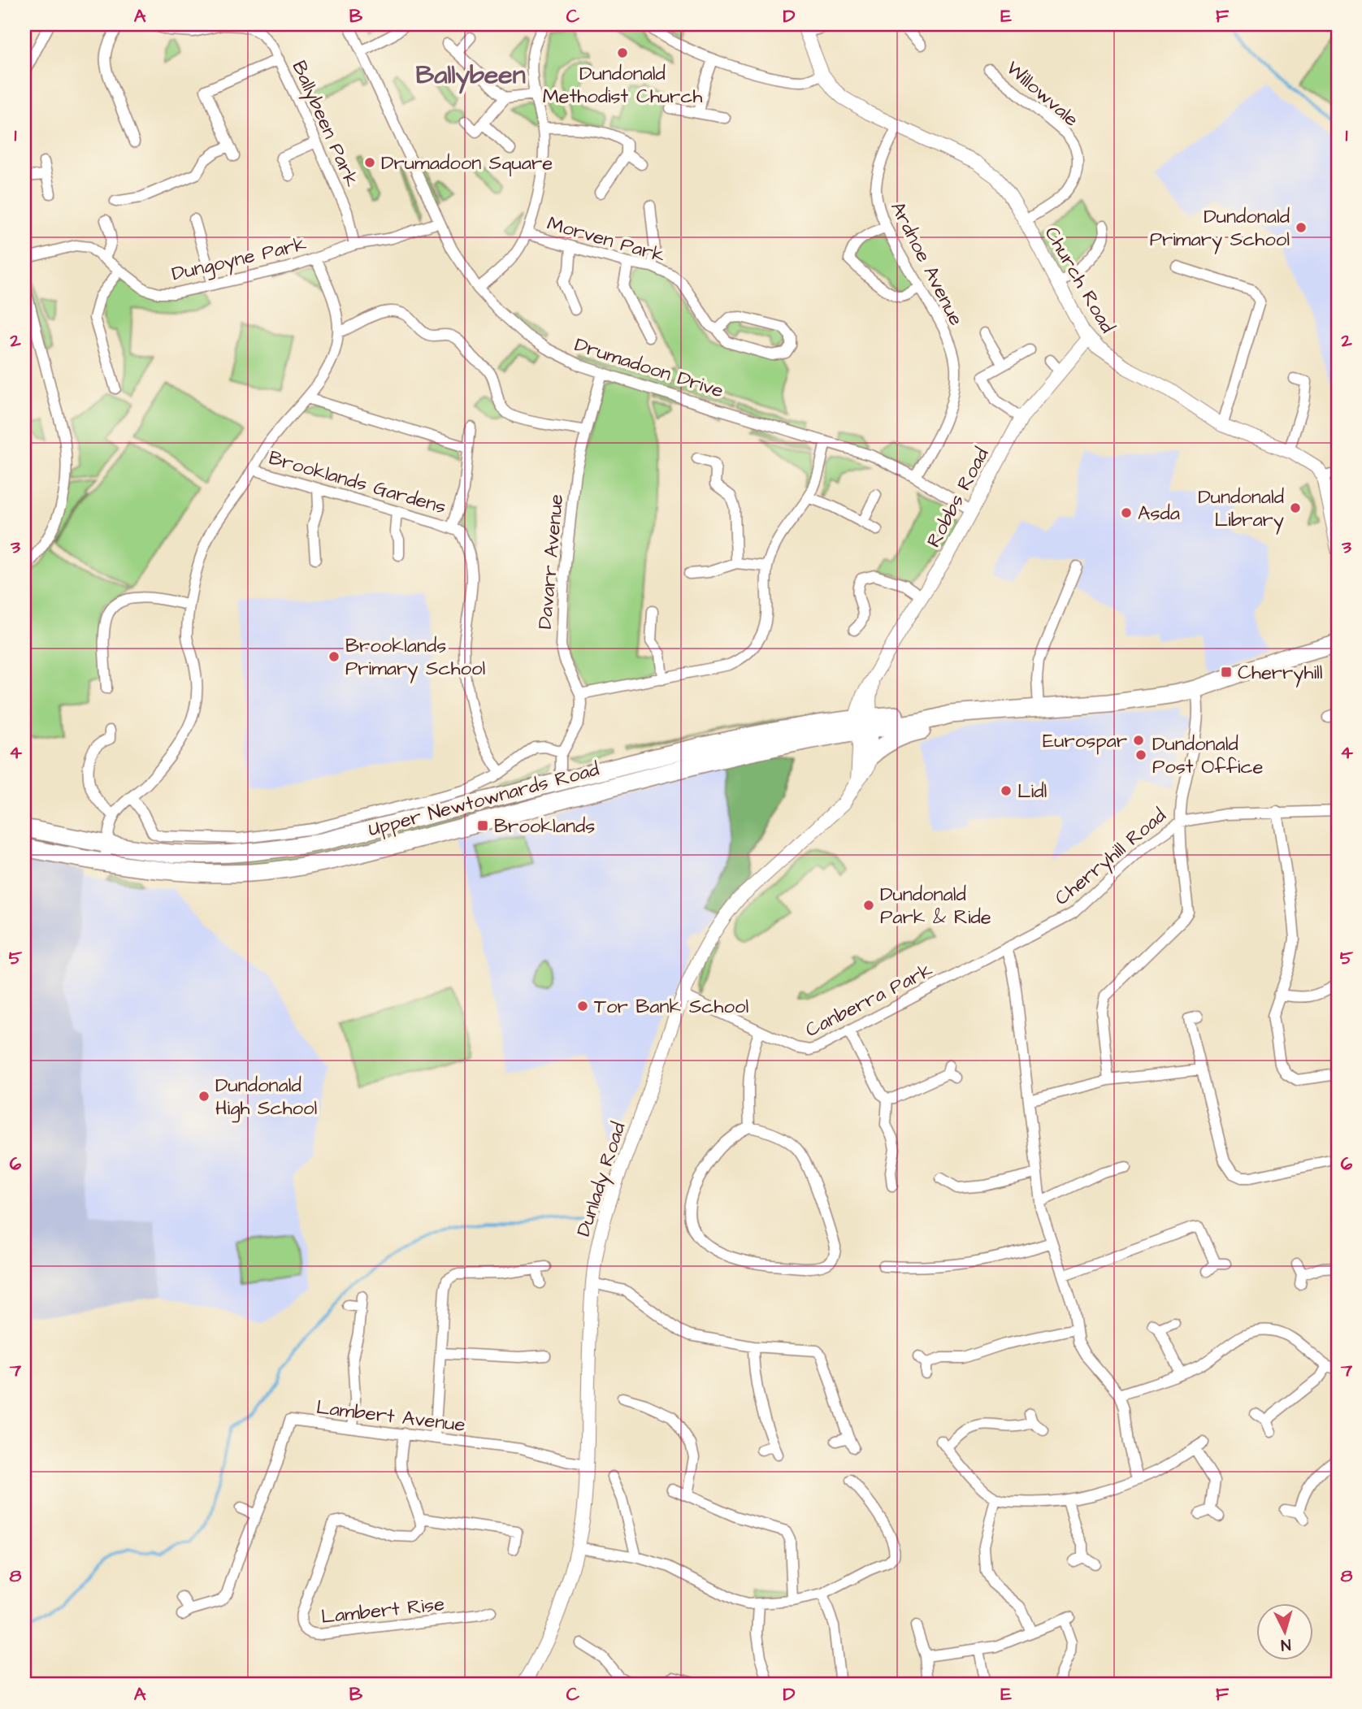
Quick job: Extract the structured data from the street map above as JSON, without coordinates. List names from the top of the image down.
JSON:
{
  "streets": {
    "highway": ["Upper Newtownards Road"],
    "street": [
      "Willowvale",
      "Ballybeen Park",
      "Morven Park",
      "Dungoyne Park",
      "Ardnoe Avenue",
      "Church Road",
      "Drumadoon Drive",
      "Brooklands Gardens",
      "Robbs Road",
      "Davarr Avenue",
      "Cherryhill Road",
      "Canberra Park",
      "Dunlady Road",
      "Lambert Avenue",
      "Lambert Rise"
    ]
  },
  "crossings": [
    ["Willowvale", "Church Road"],
    ["Ballybeen Park", "Dungoyne Park"],
    ["Dungoyne Park", "Drumadoon Drive"],
    ["Ardnoe Avenue", "Church Road"],
    ["Ardnoe Avenue", "Drumadoon Drive"],
    ["Church Road", "Robbs Road"],
    ["Drumadoon Drive", "Robbs Road"],
    ["Drumadoon Drive", "Davarr Avenue"],
    ["Robbs Road", "Upper Newtownards Road"],
    ["Robbs Road", "Dunlady Road"],
    ["Upper Newtownards Road", "Cherryhill Road"],
    ["Upper Newtownards Road", "Dunlady Road"],
    ["Cherryhill Road", "Canberra Park"],
    ["Canberra Park", "Dunlady Road"],
    ["Dunlady Road", "Lambert Avenue"]
  ],
  "districts": ["Ballybeen"],
  "places": {
    "other": [
      "Dundonald Methodist Church",
      "Drumadoon Square",
      "Dundonald Primary School",
      "Dundonald Library",
      "Asda",
      "Brooklands Primary School",
      "Eurospar",
      "Dundonald Post Office",
      "Lidl",
      "Dundonald Park & Ride",
      "Tor Bank School",
      "Dundonald High School"
    ],
    "transit": ["Cherryhill", "Brooklands"]
  },
  "north": "bottom",
  "grid": {
    "columns": [
      "A",
      "B",
      "C",
      "D",
      "E",
      "F"
    ],
    "rows": [
      "1",
      "2",
      "3",
      "4",
      "5",
      "6",
      "7",
      "8"
    ]
  }
}
